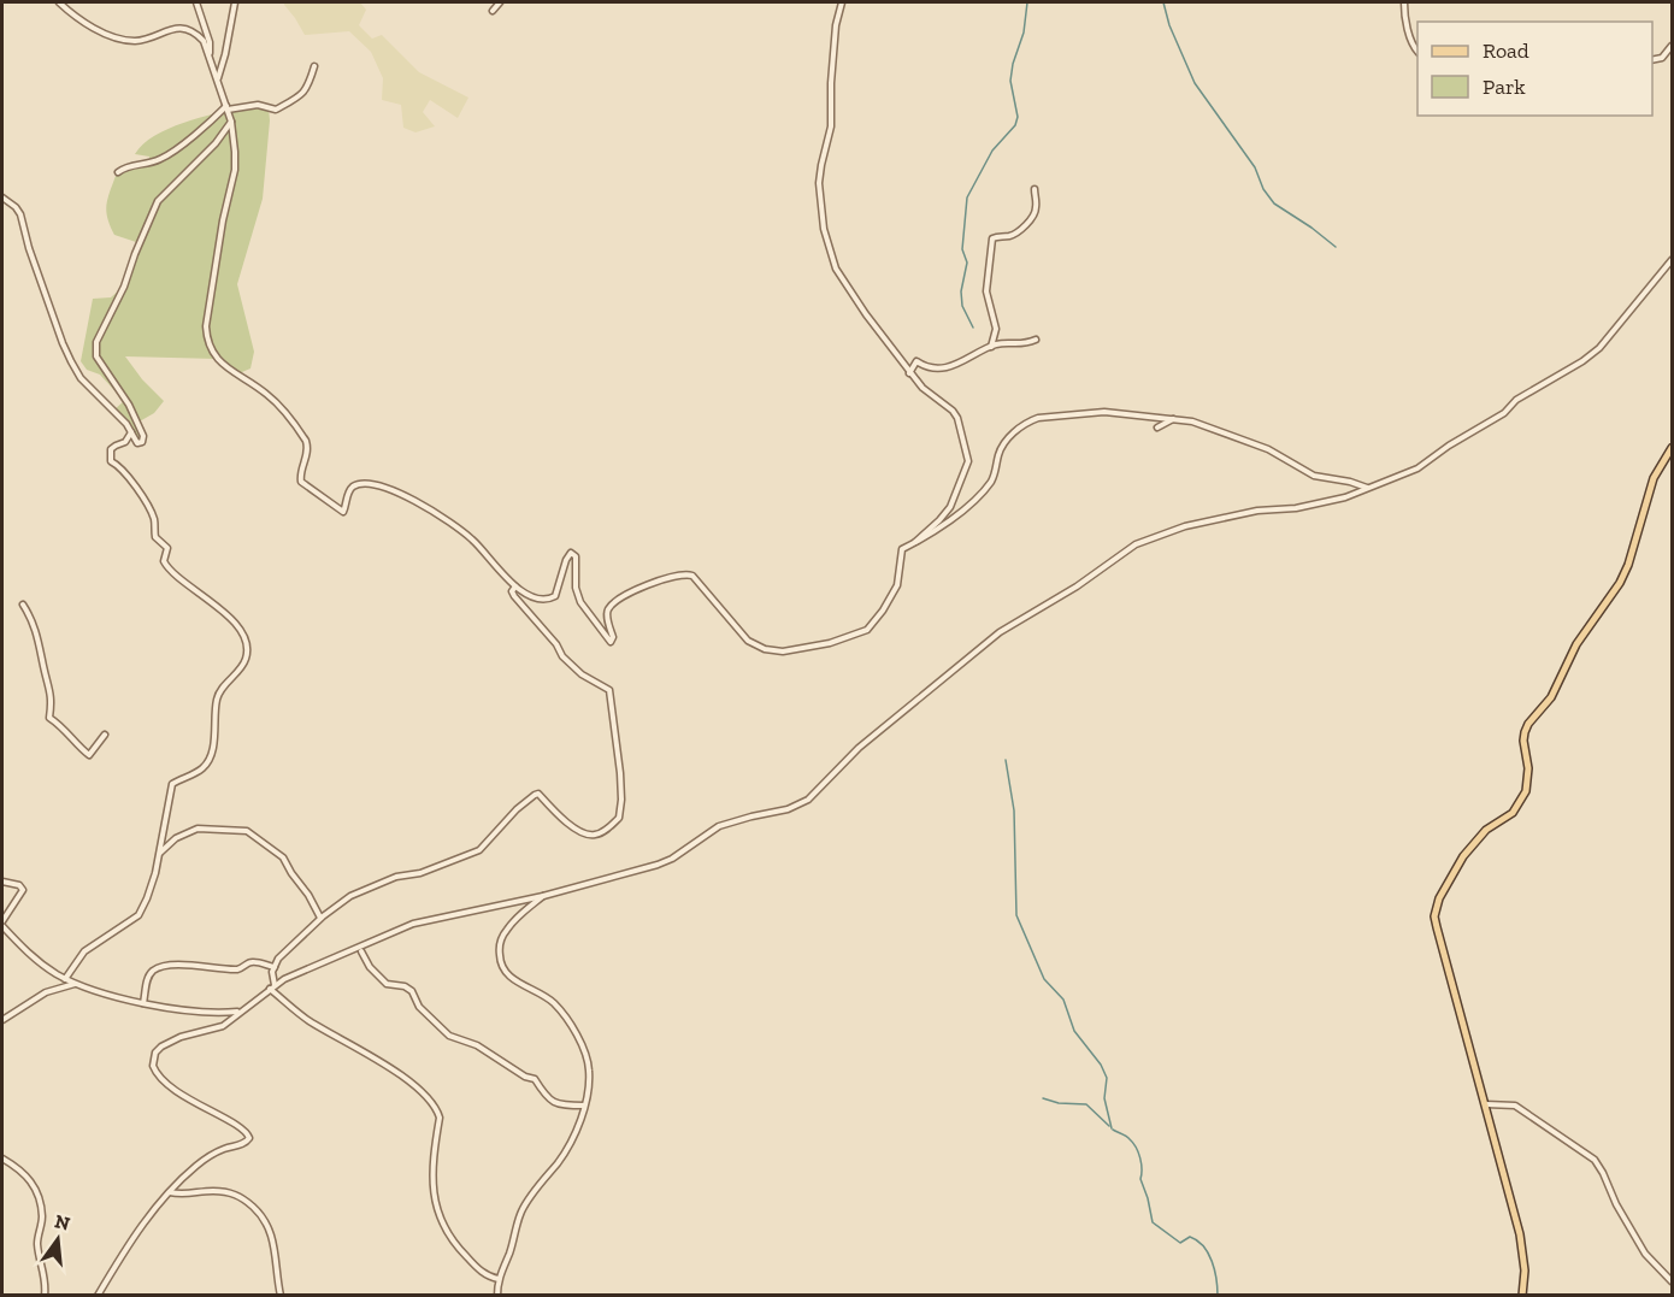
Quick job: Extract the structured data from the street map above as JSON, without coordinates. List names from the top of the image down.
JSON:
{
  "legend": ["Road", "Park"],
  "north": "top"
}
